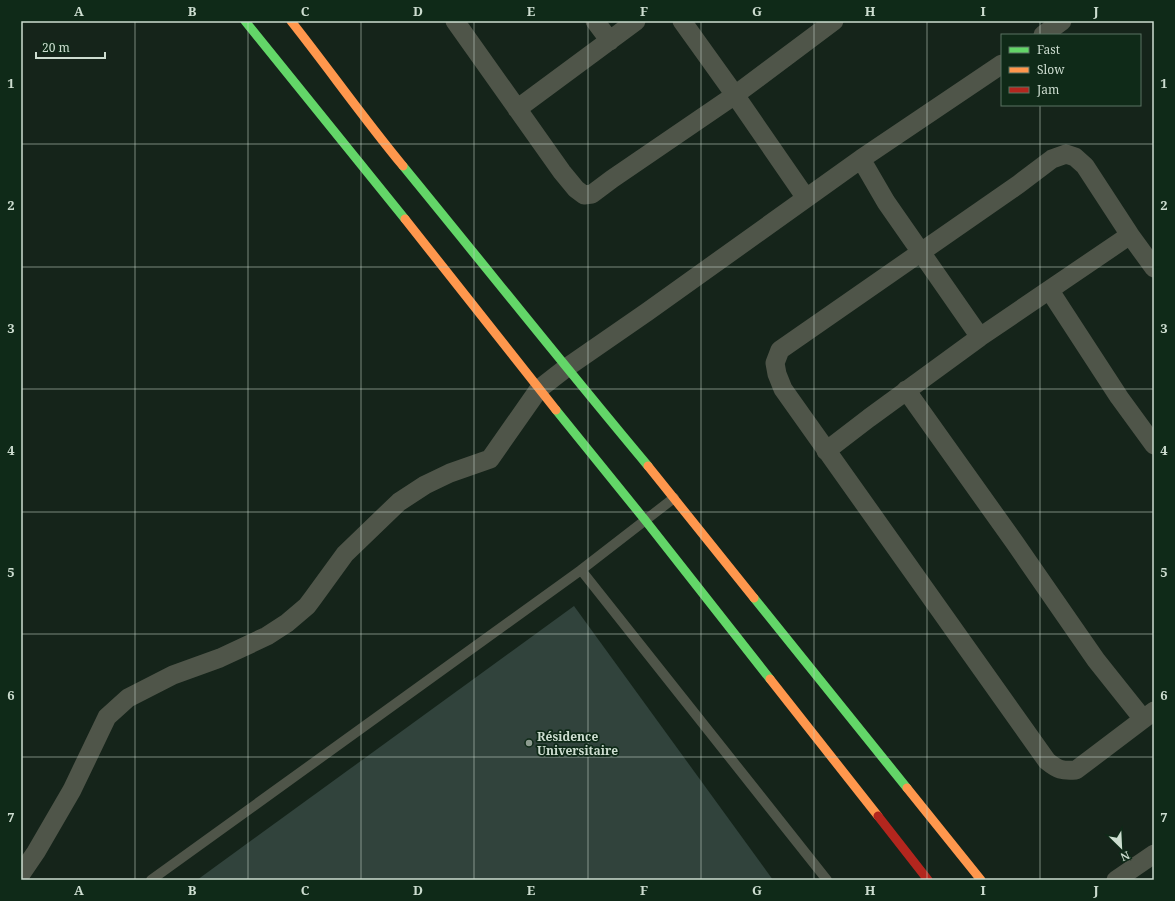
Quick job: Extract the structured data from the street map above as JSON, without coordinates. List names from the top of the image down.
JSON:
{
  "places": ["Résidence Universitaire"],
  "legend": ["Fast", "Slow", "Jam"],
  "scale_bar": "20 m",
  "north": "bottom right",
  "grid": {
    "columns": [
      "A",
      "B",
      "C",
      "D",
      "E",
      "F",
      "G",
      "H",
      "I",
      "J"
    ],
    "rows": [
      "1",
      "2",
      "3",
      "4",
      "5",
      "6",
      "7"
    ]
  }
}
